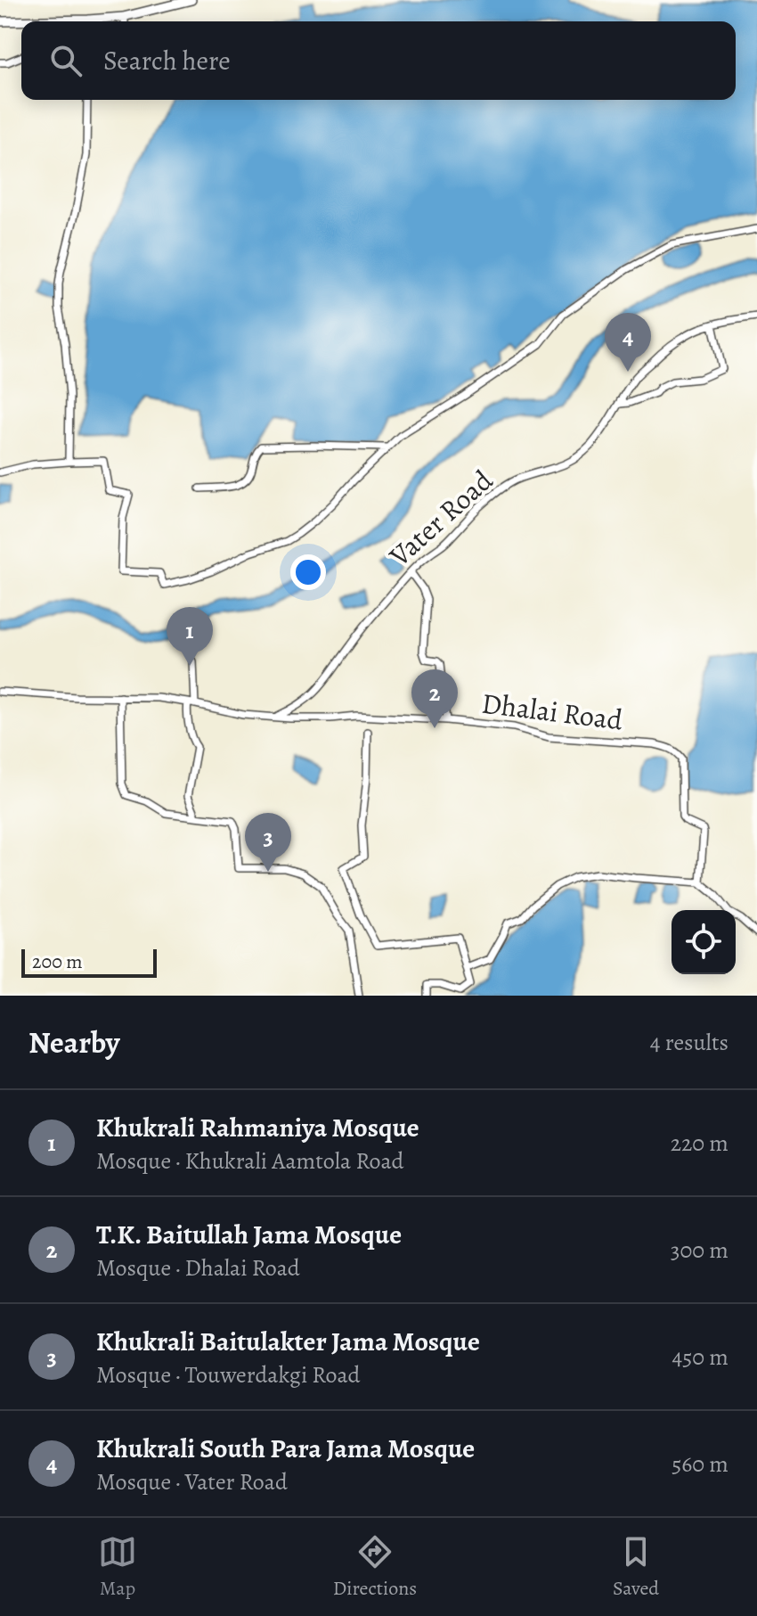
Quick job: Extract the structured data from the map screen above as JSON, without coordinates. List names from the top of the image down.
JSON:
{
  "streets": {
    "street": ["Vater Road", "Dhalai Road"]
  },
  "crossings": [
    ["Vater Road", "Dhalai Road"]
  ],
  "scale_bar": "200 m",
  "page": {
    "search": "Search here",
    "pins": [
      "4",
      "1",
      "2",
      "3"
    ],
    "scale": "200 m",
    "heading": ["Nearby", "4 results"],
    "list": [
      {
        "mark": "1",
        "name": "Khukrali Rahmaniya Mosque",
        "note": "Mosque · Khukrali Aamtola Road",
        "value": "220 m"
      },
      {
        "mark": "2",
        "name": "T.K. Baitullah Jama Mosque",
        "note": "Mosque · Dhalai Road",
        "value": "300 m"
      },
      {
        "mark": "3",
        "name": "Khukrali Baitulakter Jama Mosque",
        "note": "Mosque · Touwerdakgi Road",
        "value": "450 m"
      },
      {
        "mark": "4",
        "name": "Khukrali South Para Jama Mosque",
        "note": "Mosque · Vater Road",
        "value": "560 m"
      }
    ],
    "nav": ["Map", "Directions", "Saved"]
  }
}
